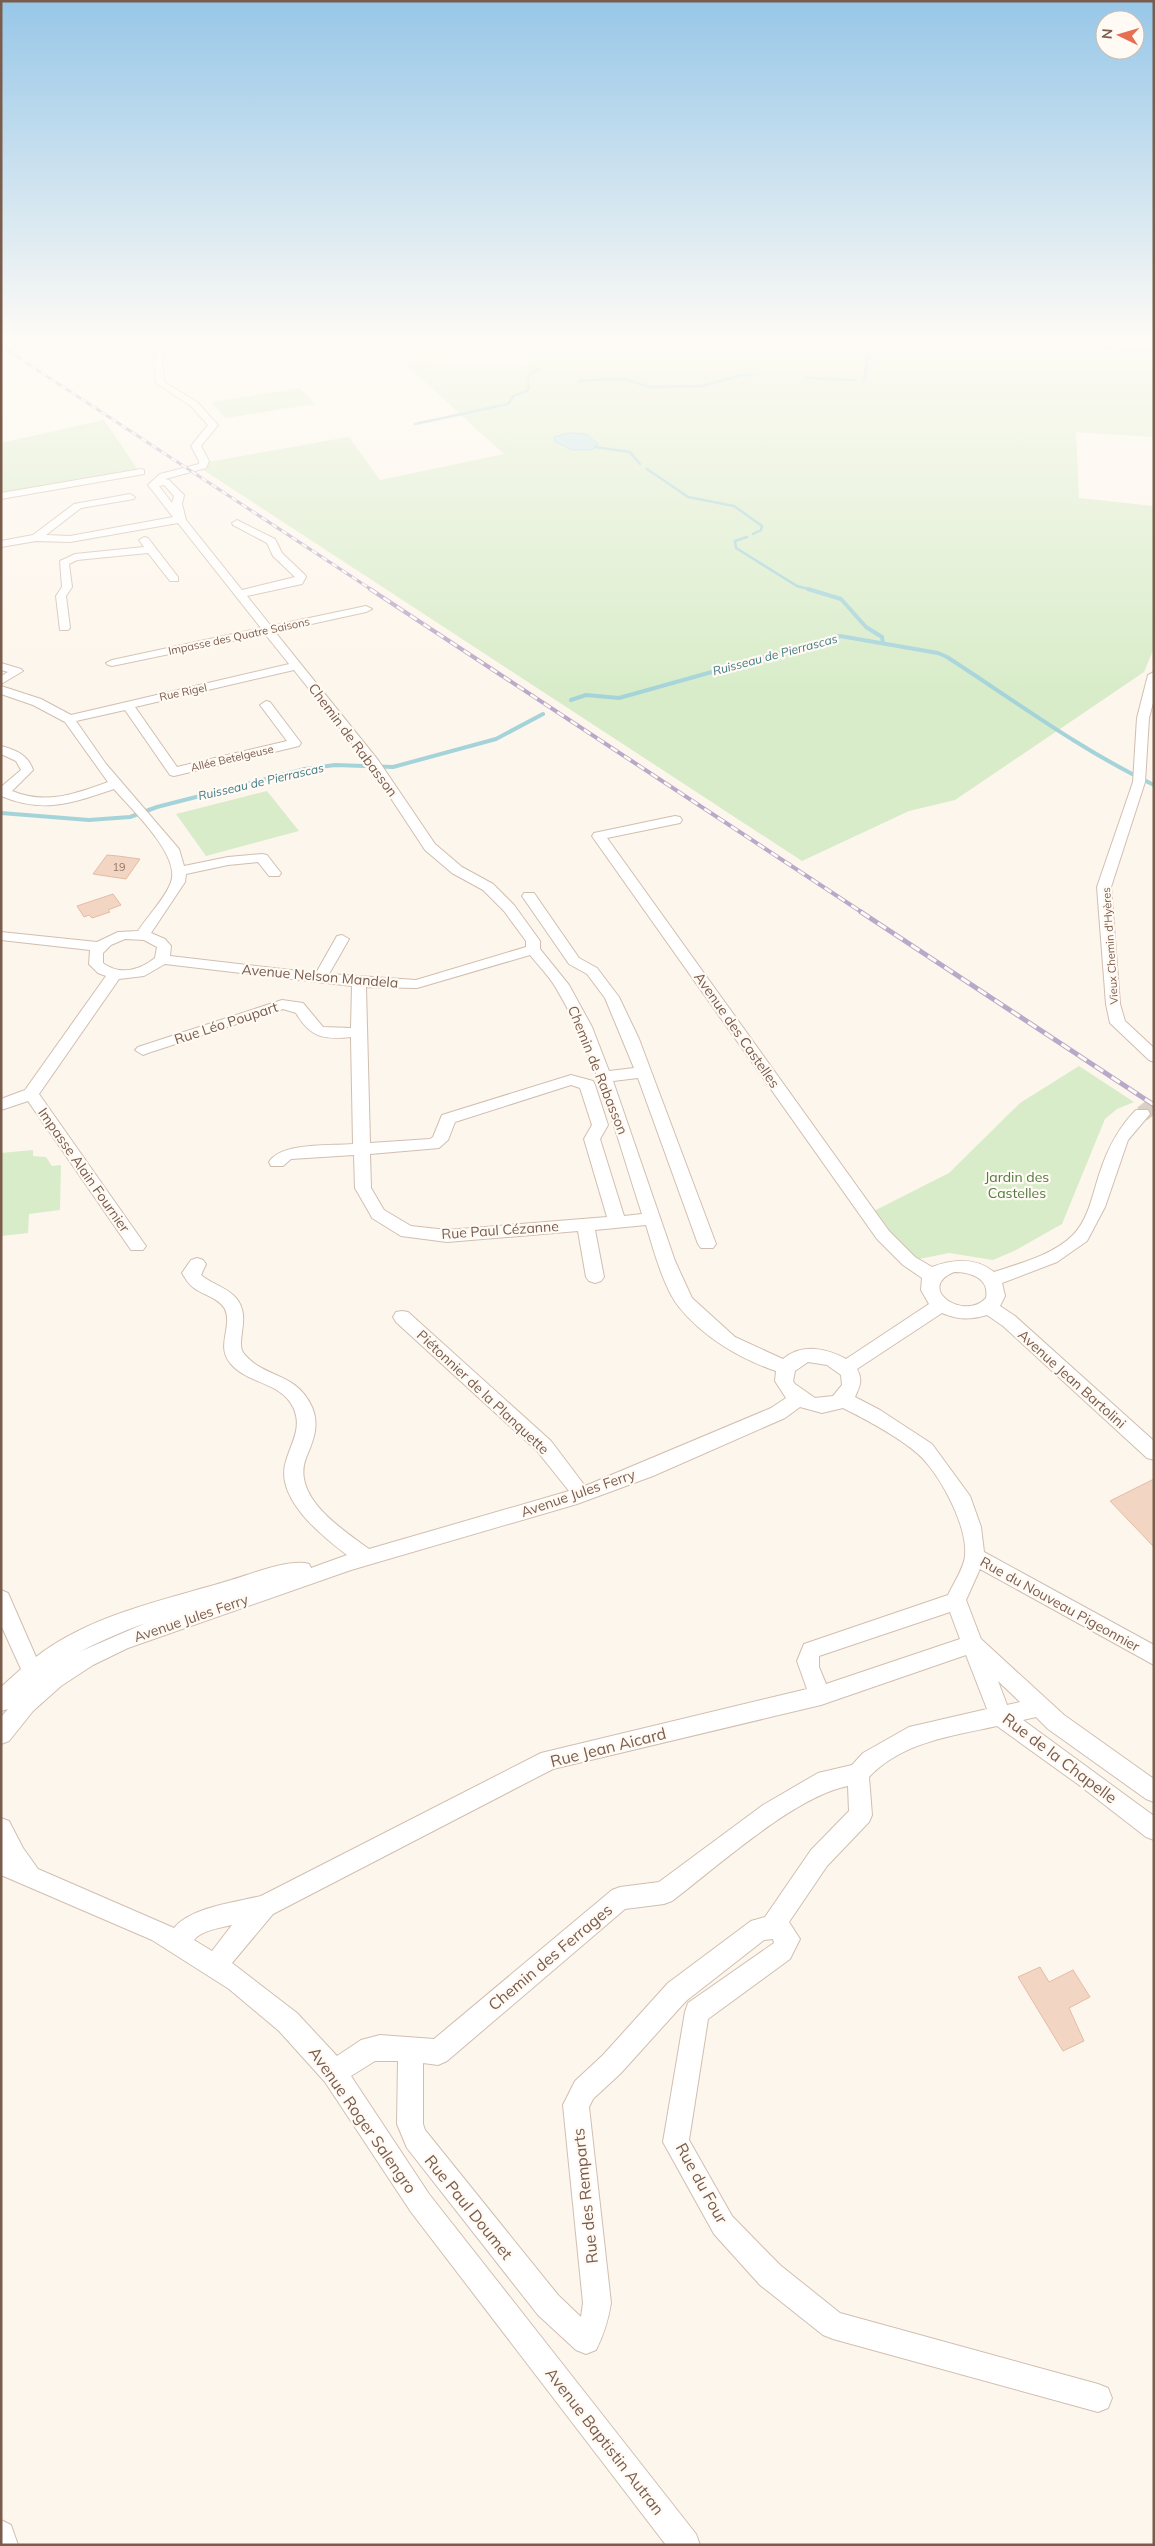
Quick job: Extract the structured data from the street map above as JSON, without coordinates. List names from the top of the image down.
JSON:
{
  "streets": {
    "street": [
      "Impasse des Quatre Saisons",
      "Rue Rigel",
      "Chemin de Rabasson",
      "Allée Betelgeuse",
      "Vieux Chemin d'Hyères",
      "Avenue Nelson Mandela",
      "Rue Léo Poupart",
      "Avenue des Castelles",
      "Impasse Alain Fournier",
      "Rue Paul Cézanne",
      "Avenue Jean Bartolini",
      "Piétonnier de la Planquette",
      "Avenue Jules Ferry",
      "Rue du Nouveau Pigeonnier",
      "Rue Jean Aicard",
      "Rue de la Chapelle",
      "Chemin des Ferrages",
      "Avenue Roger Salengro",
      "Rue du Four",
      "Rue des Remparts",
      "Rue Paul Doumet",
      "Avenue Baptistin Autran"
    ]
  },
  "crossings": [
    ["Impasse des Quatre Saisons", "Chemin de Rabasson"],
    ["Rue Rigel", "Chemin de Rabasson"],
    ["Rue Rigel", "Allée Betelgeuse"],
    ["Chemin de Rabasson", "Avenue Nelson Mandela"],
    ["Chemin de Rabasson", "Rue Paul Cézanne"],
    ["Chemin de Rabasson", "Avenue Jules Ferry"],
    ["Chemin de Rabasson", "Rue du Nouveau Pigeonnier"],
    ["Avenue Nelson Mandela", "Rue Paul Cézanne"],
    ["Rue Léo Poupart", "Rue Paul Cézanne"],
    ["Avenue des Castelles", "Avenue Jean Bartolini"],
    ["Piétonnier de la Planquette", "Avenue Jules Ferry"],
    ["Avenue Jules Ferry", "Rue du Nouveau Pigeonnier"],
    ["Rue Jean Aicard", "Rue de la Chapelle"],
    ["Rue Jean Aicard", "Avenue Roger Salengro"],
    ["Chemin des Ferrages", "Avenue Roger Salengro"],
    ["Chemin des Ferrages", "Rue Paul Doumet"],
    ["Avenue Roger Salengro", "Avenue Baptistin Autran"],
    ["Rue du Four", "Rue des Remparts"],
    ["Rue des Remparts", "Rue Paul Doumet"]
  ],
  "water": ["Ruisseau de Pierrascas"],
  "parks": ["Jardin des Castelles"],
  "house_numbers": ["19"],
  "north": "left"
}
